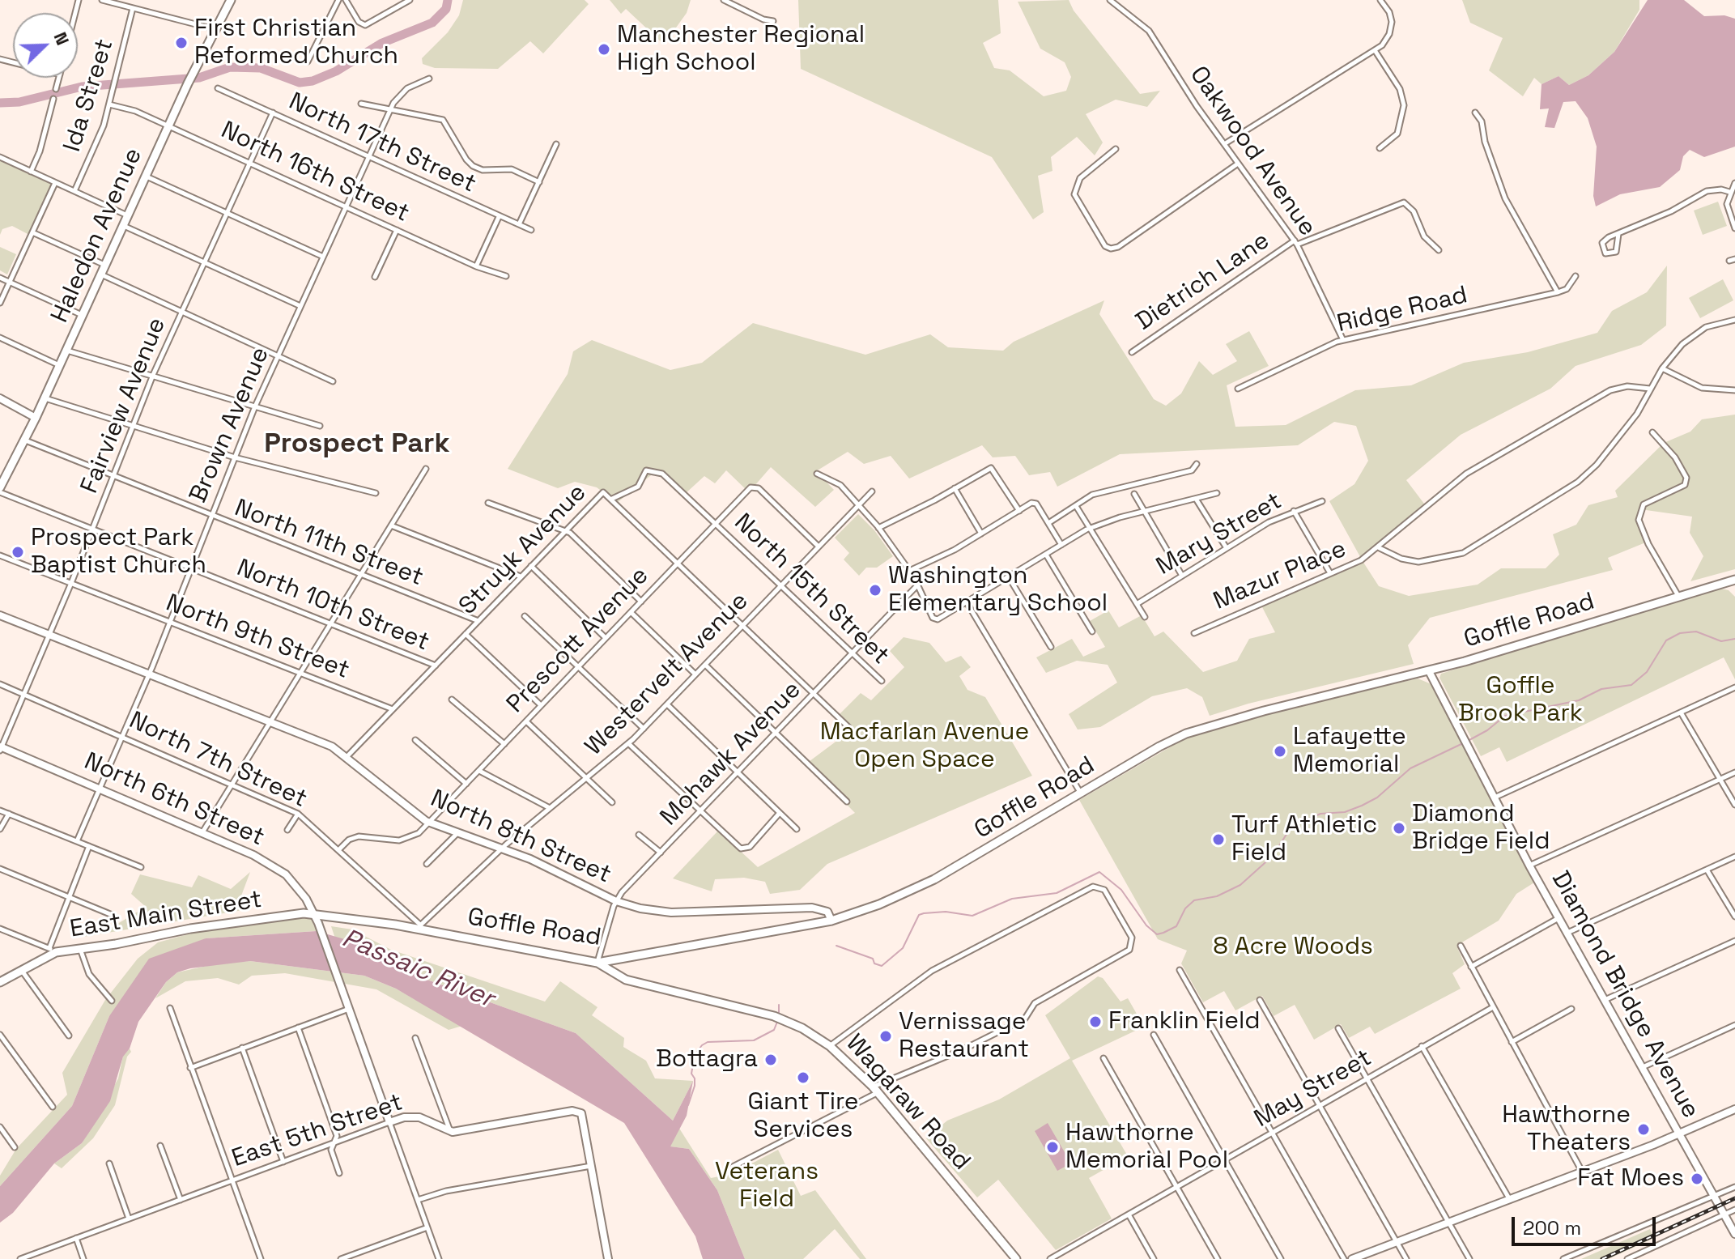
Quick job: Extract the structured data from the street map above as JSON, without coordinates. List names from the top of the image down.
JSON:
{
  "streets": {
    "main road": [
      "Haledon Avenue",
      "Goffle Road",
      "East Main Street",
      "Wagaraw Road"
    ],
    "street": [
      "Ida Street",
      "North 17th Street",
      "Oakwood Avenue",
      "North 16th Street",
      "Dietrich Lane",
      "Ridge Road",
      "Fairview Avenue",
      "Brown Avenue",
      "Mary Street",
      "North 11th Street",
      "Struyk Avenue",
      "Mazur Place",
      "North 15th Street",
      "North 10th Street",
      "North 9th Street",
      "Prescott Avenue",
      "Westervelt Avenue",
      "Mohawk Avenue",
      "North 7th Street",
      "North 6th Street",
      "North 8th Street",
      "Diamond Bridge Avenue",
      "May Street",
      "East 5th Street"
    ]
  },
  "crossings": [
    ["Ida Street", "North 16th Street"],
    ["North 17th Street", "Fairview Avenue"],
    ["North 17th Street", "Brown Avenue"],
    ["Oakwood Avenue", "Dietrich Lane"],
    ["Oakwood Avenue", "Ridge Road"],
    ["North 16th Street", "Haledon Avenue"],
    ["North 16th Street", "Fairview Avenue"],
    ["North 16th Street", "Brown Avenue"],
    ["Haledon Avenue", "North 11th Street"],
    ["Fairview Avenue", "North 11th Street"],
    ["Fairview Avenue", "North 10th Street"],
    ["Fairview Avenue", "North 9th Street"],
    ["Fairview Avenue", "North 7th Street"],
    ["Fairview Avenue", "North 6th Street"],
    ["Fairview Avenue", "North 8th Street"],
    ["Brown Avenue", "North 11th Street"],
    ["Brown Avenue", "North 10th Street"],
    ["Brown Avenue", "North 9th Street"],
    ["Brown Avenue", "North 7th Street"],
    ["Brown Avenue", "North 6th Street"],
    ["Brown Avenue", "North 8th Street"],
    ["North 11th Street", "Struyk Avenue"],
    ["Struyk Avenue", "North 15th Street"],
    ["Struyk Avenue", "North 10th Street"],
    ["Struyk Avenue", "North 9th Street"],
    ["Struyk Avenue", "North 8th Street"],
    ["North 15th Street", "Prescott Avenue"],
    ["North 15th Street", "Westervelt Avenue"],
    ["North 15th Street", "Mohawk Avenue"],
    ["Goffle Road", "Westervelt Avenue"],
    ["Goffle Road", "Mohawk Avenue"],
    ["Goffle Road", "North 7th Street"],
    ["Goffle Road", "North 8th Street"],
    ["Goffle Road", "East Main Street"],
    ["Goffle Road", "Diamond Bridge Avenue"],
    ["Goffle Road", "Wagaraw Road"],
    ["Prescott Avenue", "Westervelt Avenue"],
    ["Prescott Avenue", "North 7th Street"],
    ["Prescott Avenue", "North 8th Street"],
    ["Westervelt Avenue", "North 7th Street"],
    ["Westervelt Avenue", "North 8th Street"],
    ["Mohawk Avenue", "North 8th Street"],
    ["Mohawk Avenue", "Wagaraw Road"],
    ["North 6th Street", "East Main Street"],
    ["North 6th Street", "East 5th Street"]
  ],
  "districts": ["Prospect Park"],
  "water": ["Passaic River"],
  "parks": [
    "Goffle Brook Park",
    "Macfarlan Avenue Open Space",
    "8 Acre Woods",
    "Veterans Field"
  ],
  "places": [
    "First Christian Reformed Church",
    "Manchester Regional High School",
    "Prospect Park Baptist Church",
    "Washington Elementary School",
    "Lafayette Memorial",
    "Diamond Bridge Field",
    "Turf Athletic Field",
    "Franklin Field",
    "Vernissage Restaurant",
    "Bottagra",
    "Giant Tire Services",
    "Hawthorne Theaters",
    "Hawthorne Memorial Pool",
    "Fat Moes"
  ],
  "scale_bar": "200 m",
  "north": "top right"
}
